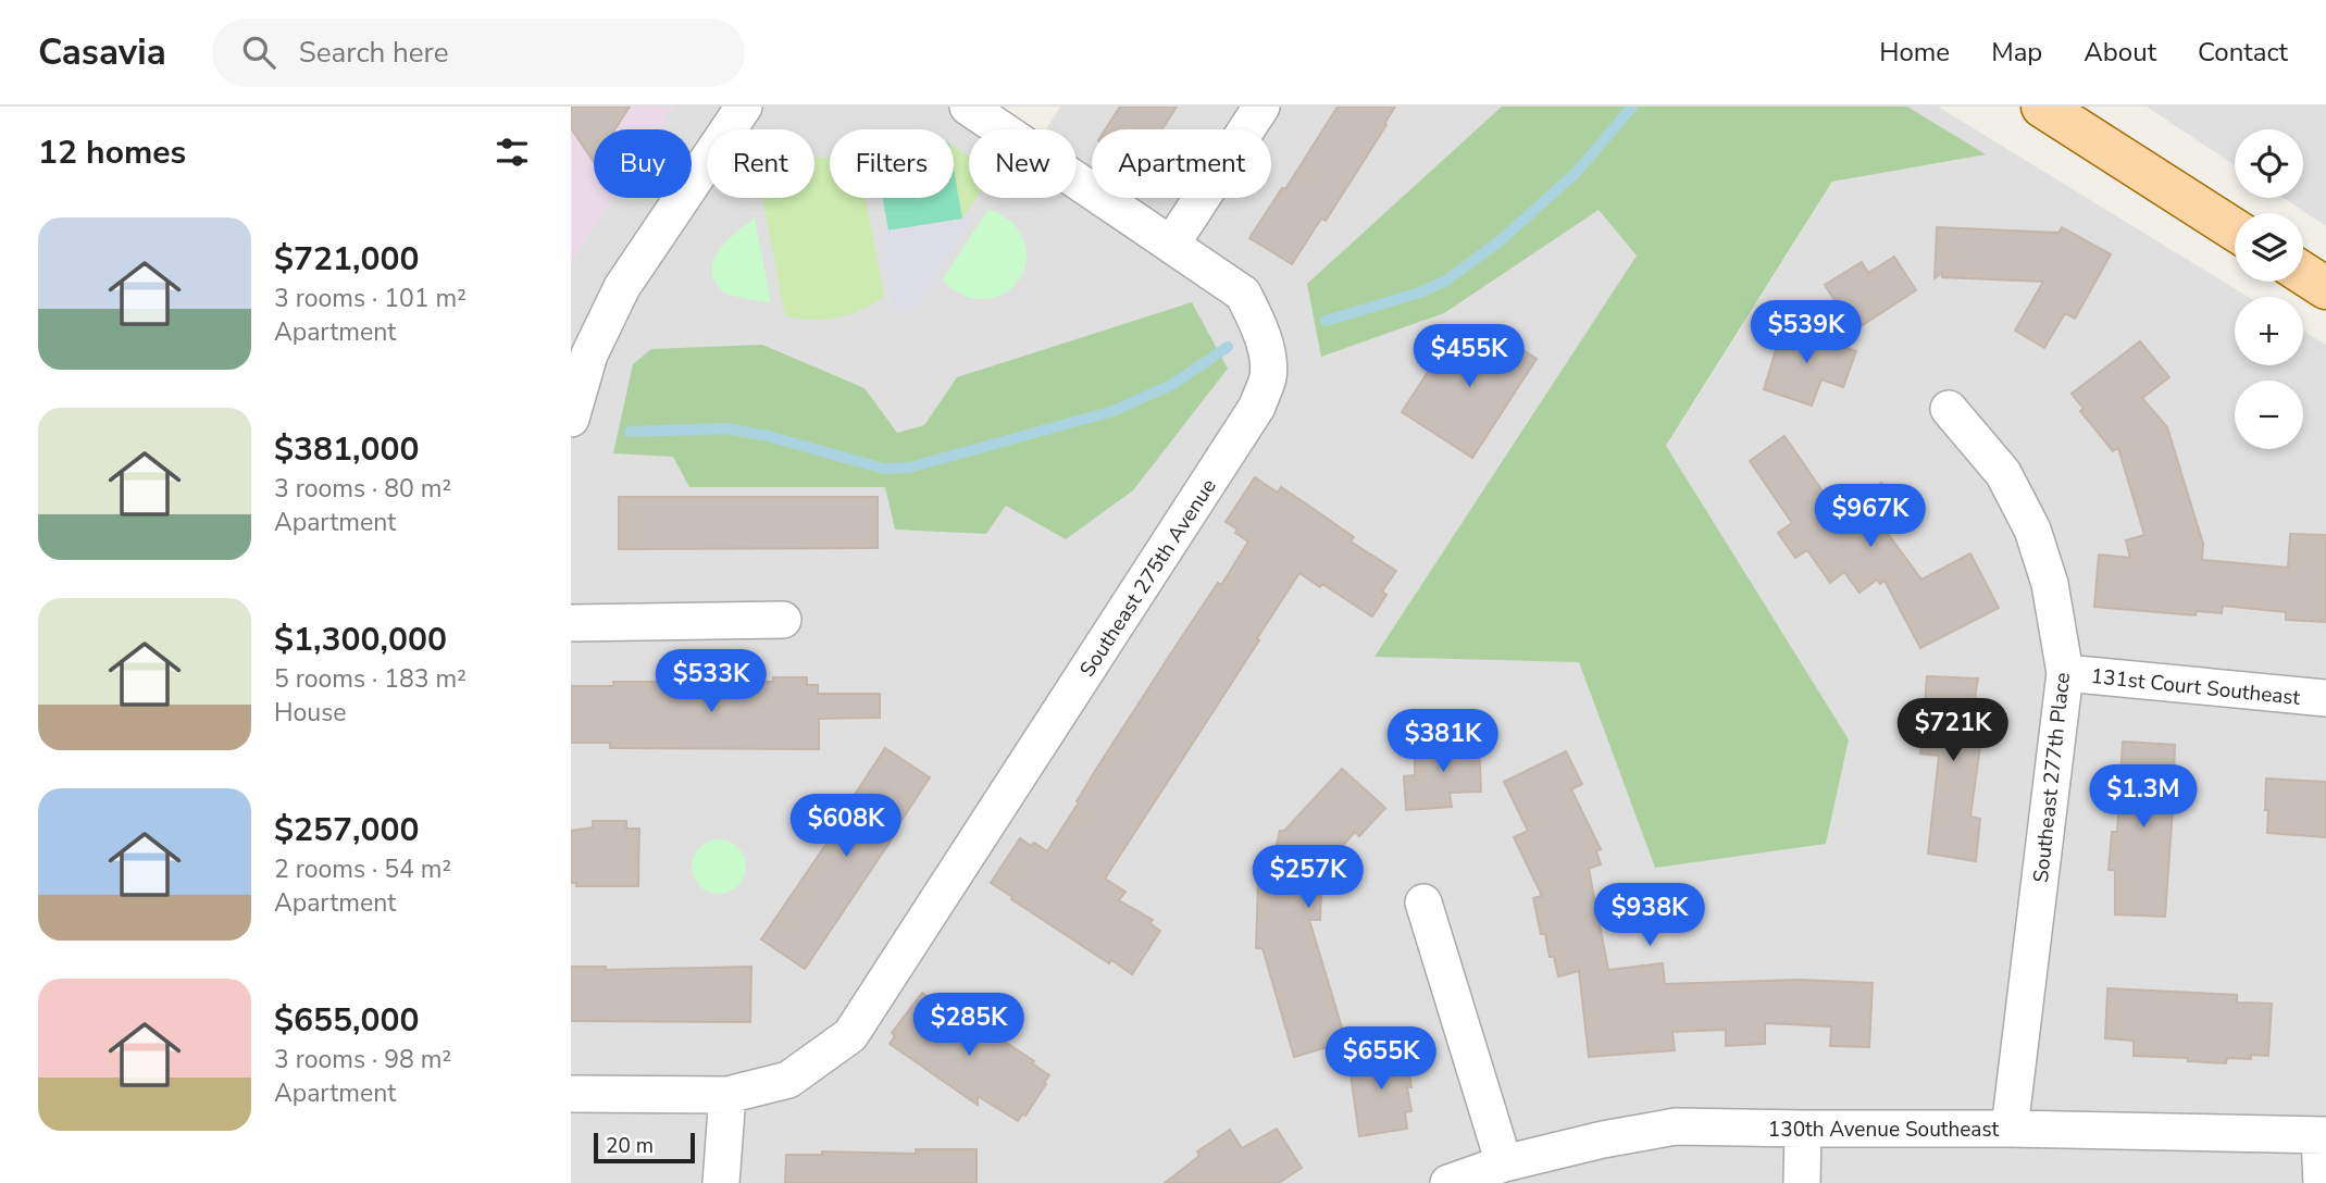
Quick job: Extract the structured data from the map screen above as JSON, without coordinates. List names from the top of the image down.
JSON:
{
  "streets": {
    "street": [
      "Southeast 275th Avenue",
      "131st Court Southeast",
      "Southeast 277th Place",
      "130th Avenue Southeast"
    ]
  },
  "crossings": [
    ["131st Court Southeast", "Southeast 277th Place"],
    ["Southeast 277th Place", "130th Avenue Southeast"]
  ],
  "scale_bar": "20 m",
  "page": {
    "header": "Casavia",
    "search": "Search here",
    "nav": [
      "Home",
      "Map",
      "About",
      "Contact"
    ],
    "heading": "12 homes",
    "map_buttons": ["+", "−"],
    "chip": [
      "Buy",
      "Rent",
      "Filters",
      "New",
      "Apartment"
    ],
    "list": [
      {
        "name": "$721,000",
        "note": "3 rooms · 101 m² · Apartment"
      },
      {
        "name": "$381,000",
        "note": "3 rooms · 80 m² · Apartment"
      },
      {
        "name": "$1,300,000",
        "note": "5 rooms · 183 m² · House"
      },
      {
        "name": "$257,000",
        "note": "2 rooms · 54 m² · Apartment"
      },
      {
        "name": "$655,000",
        "note": "3 rooms · 98 m² · Apartment"
      }
    ],
    "price": [
      "$539K",
      "$455K",
      "$967K",
      "$533K",
      "$721K",
      "$381K",
      "$1.3M",
      "$608K",
      "$257K",
      "$938K",
      "$285K",
      "$655K"
    ],
    "scale": "20 m"
  }
}
